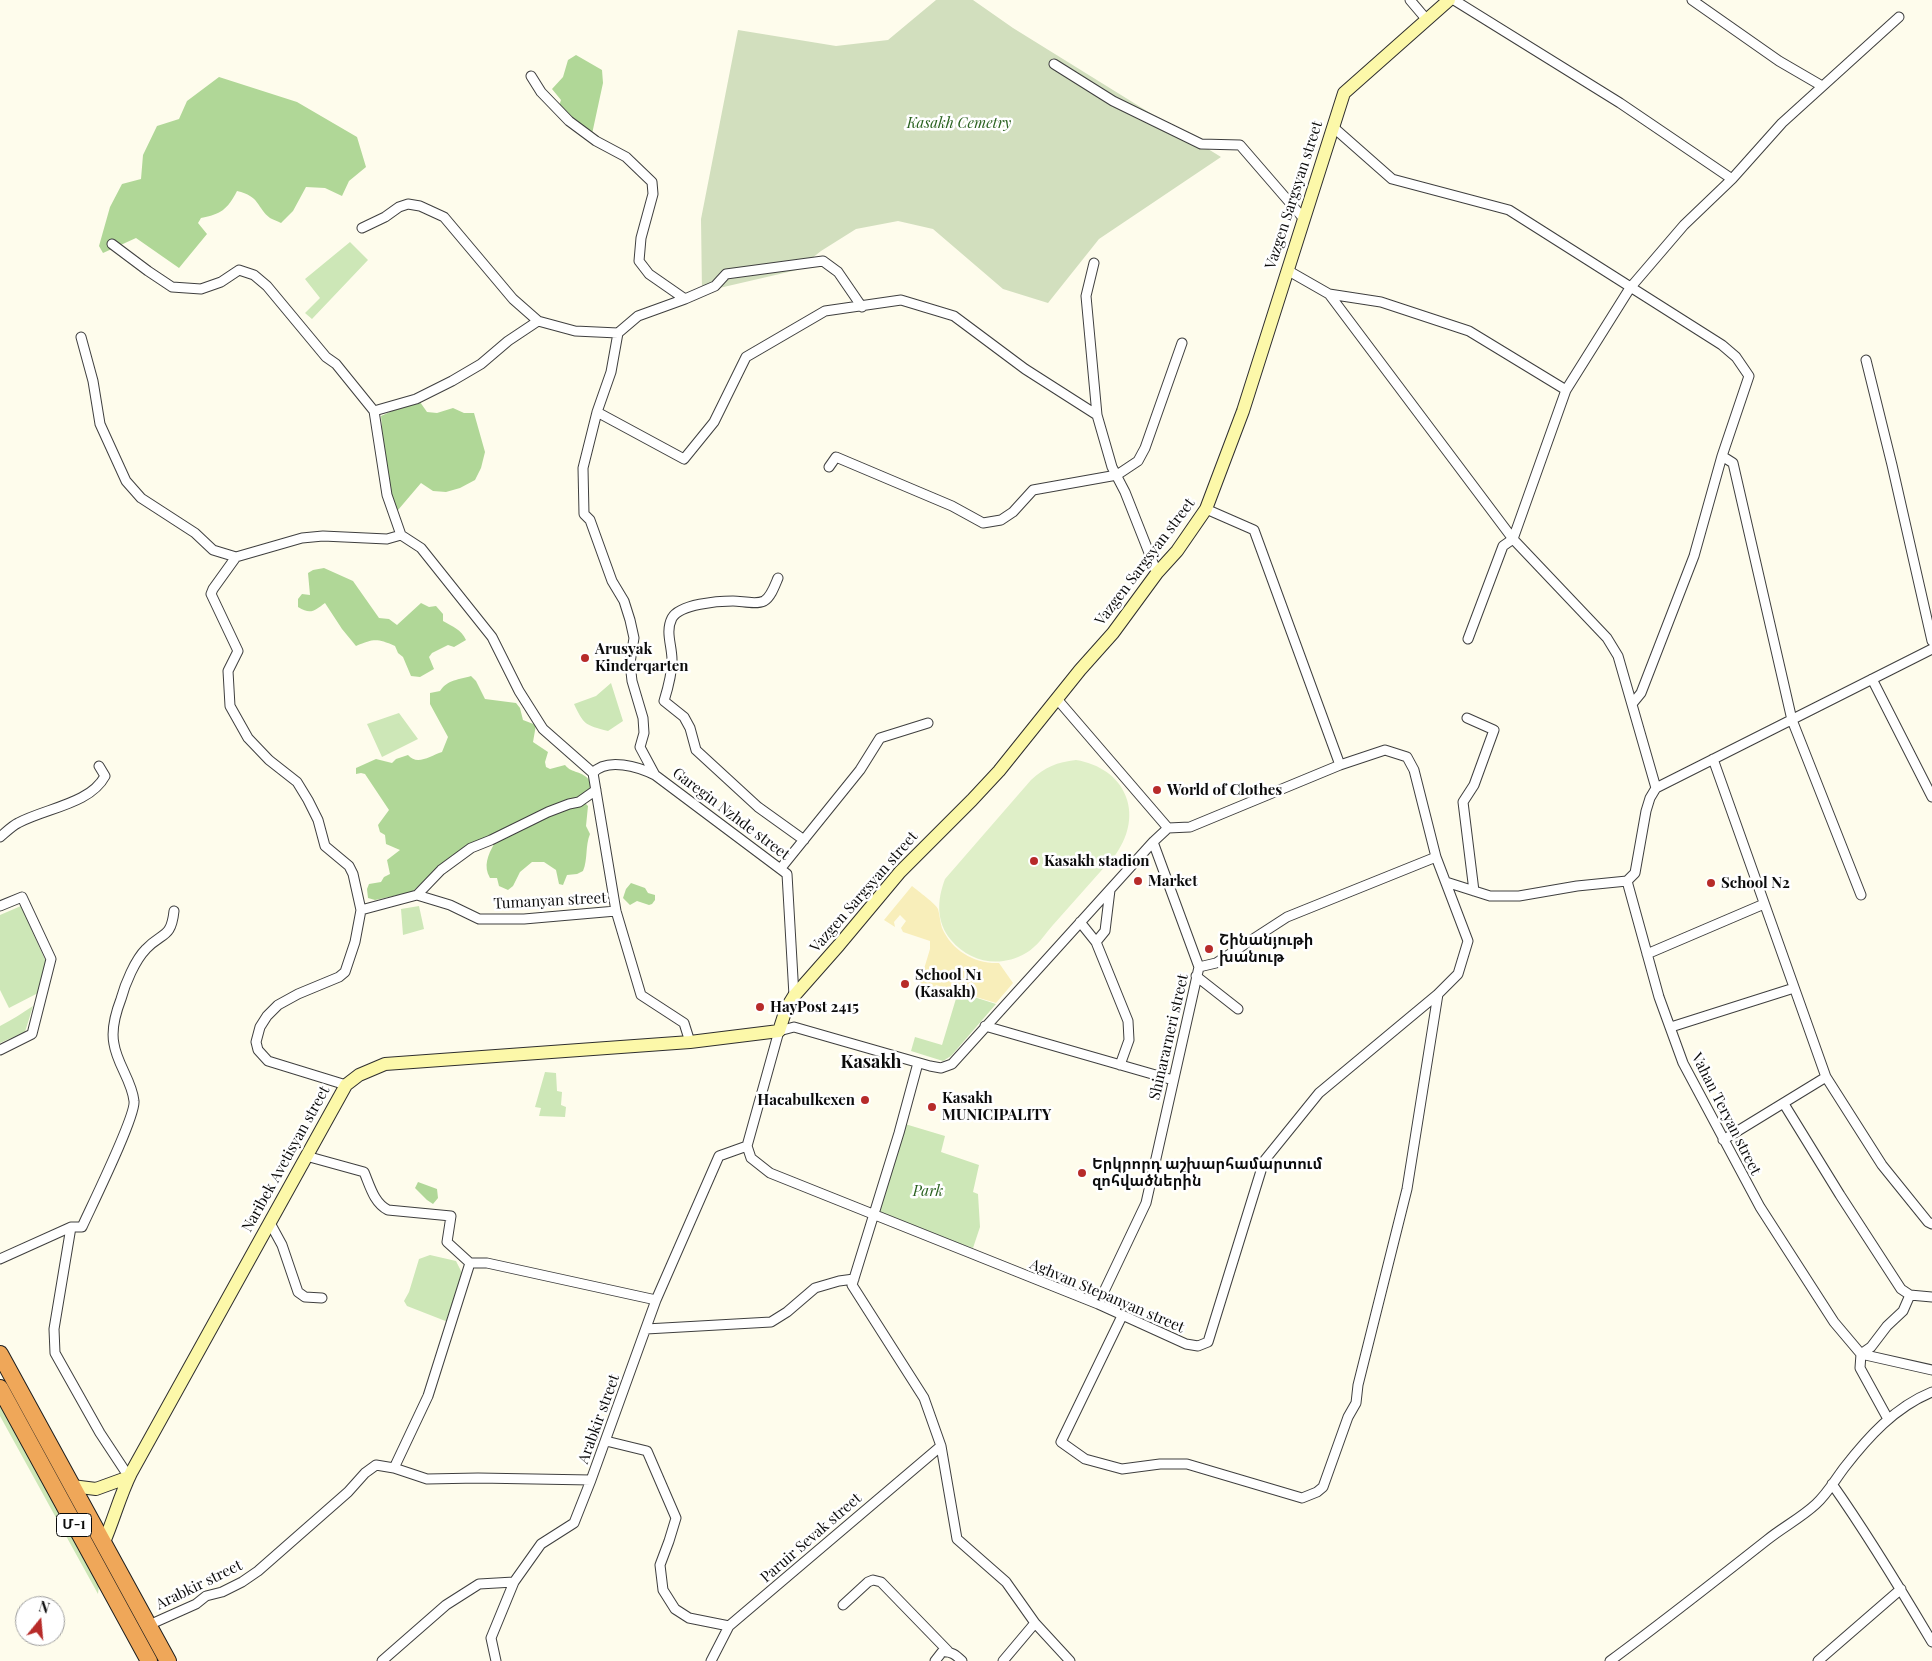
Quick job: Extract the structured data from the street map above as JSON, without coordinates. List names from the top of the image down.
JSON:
{
  "streets": {
    "highway": ["Մ-1"],
    "street": [
      "Vazgen Sargsyan street",
      "Garegin Nzhde street",
      "Tumanyan street",
      "Shinararneri street",
      "Vahan Teryan street",
      "Naribek Avetisyan street",
      "Aghvan Stepanyan street",
      "Arabkir street",
      "Paruir Sevak street"
    ]
  },
  "crossings": [
    ["Vazgen Sargsyan street", "Garegin Nzhde street"],
    ["Vazgen Sargsyan street", "Naribek Avetisyan street"],
    ["Shinararneri street", "Aghvan Stepanyan street"],
    ["Naribek Avetisyan street", "Մ-1"],
    ["Aghvan Stepanyan street", "Arabkir street"],
    ["Arabkir street", "Մ-1"]
  ],
  "districts": ["Kasakh"],
  "parks": ["Kasakh Cemetry", "Park"],
  "places": [
    "Arusyak Kinderqarten",
    "World of Clothes",
    "Kasakh stadion",
    "Market",
    "School N2",
    "Շինանյութի խանութ",
    "School N1 (Kasakh)",
    "HayPost 2415",
    "Hacabulkexen",
    "Kasakh MUNICIPALITY",
    "Երկրորդ աշխարհամարտում զոհվածներին"
  ],
  "north": "top"
}
